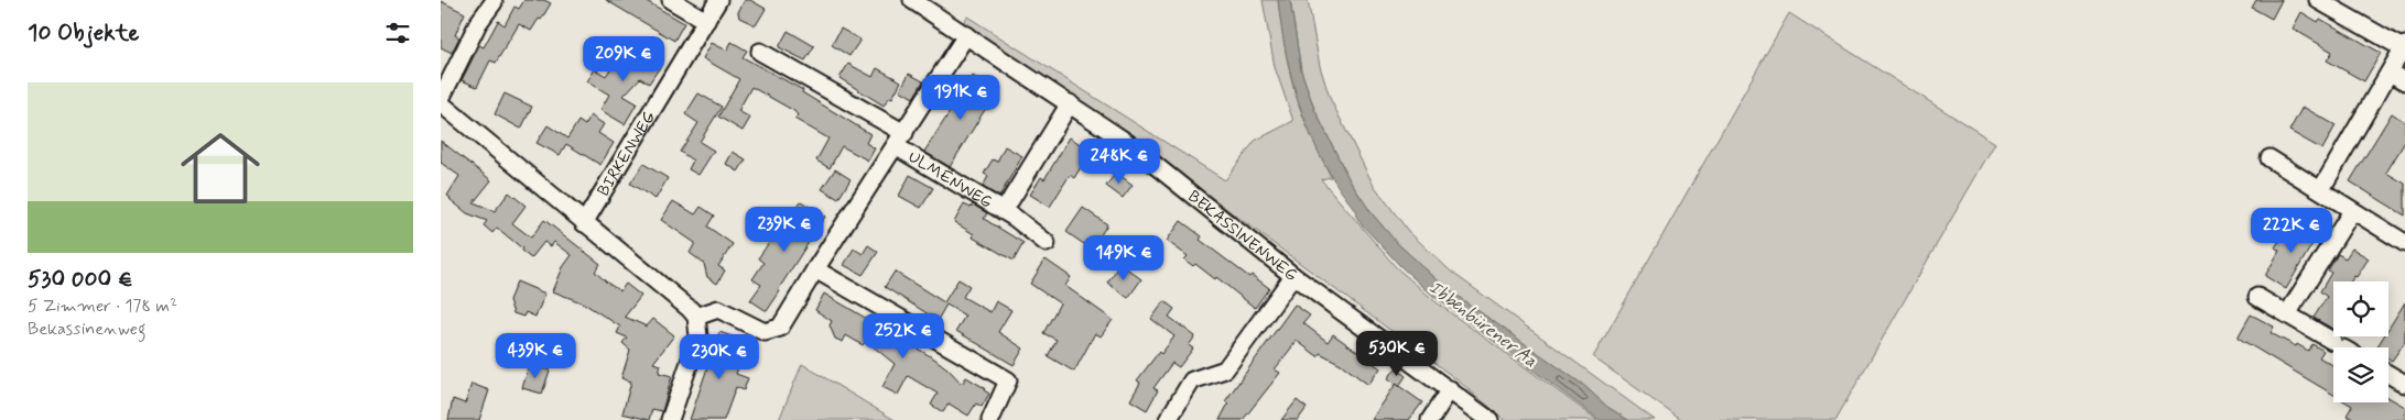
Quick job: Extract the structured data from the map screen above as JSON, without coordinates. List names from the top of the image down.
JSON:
{
  "streets": {
    "street": ["BIRKENWEG", "ULMENWEG", "BEKASSINENWEG"]
  },
  "crossings": [
    ["ULMENWEG", "BEKASSINENWEG"]
  ],
  "water": ["Ibbenbürener Aa"],
  "page": {
    "heading": "10 Objekte",
    "price": [
      "209K €",
      "191K €",
      "248K €",
      "239K €",
      "222K €",
      "149K €",
      "252K €",
      "530K €",
      "439K €",
      "230K €"
    ],
    "list": [
      {
        "name": "530 000 €",
        "note": "5 Zimmer · 178 m² · Bekassinenweg"
      }
    ]
  }
}
